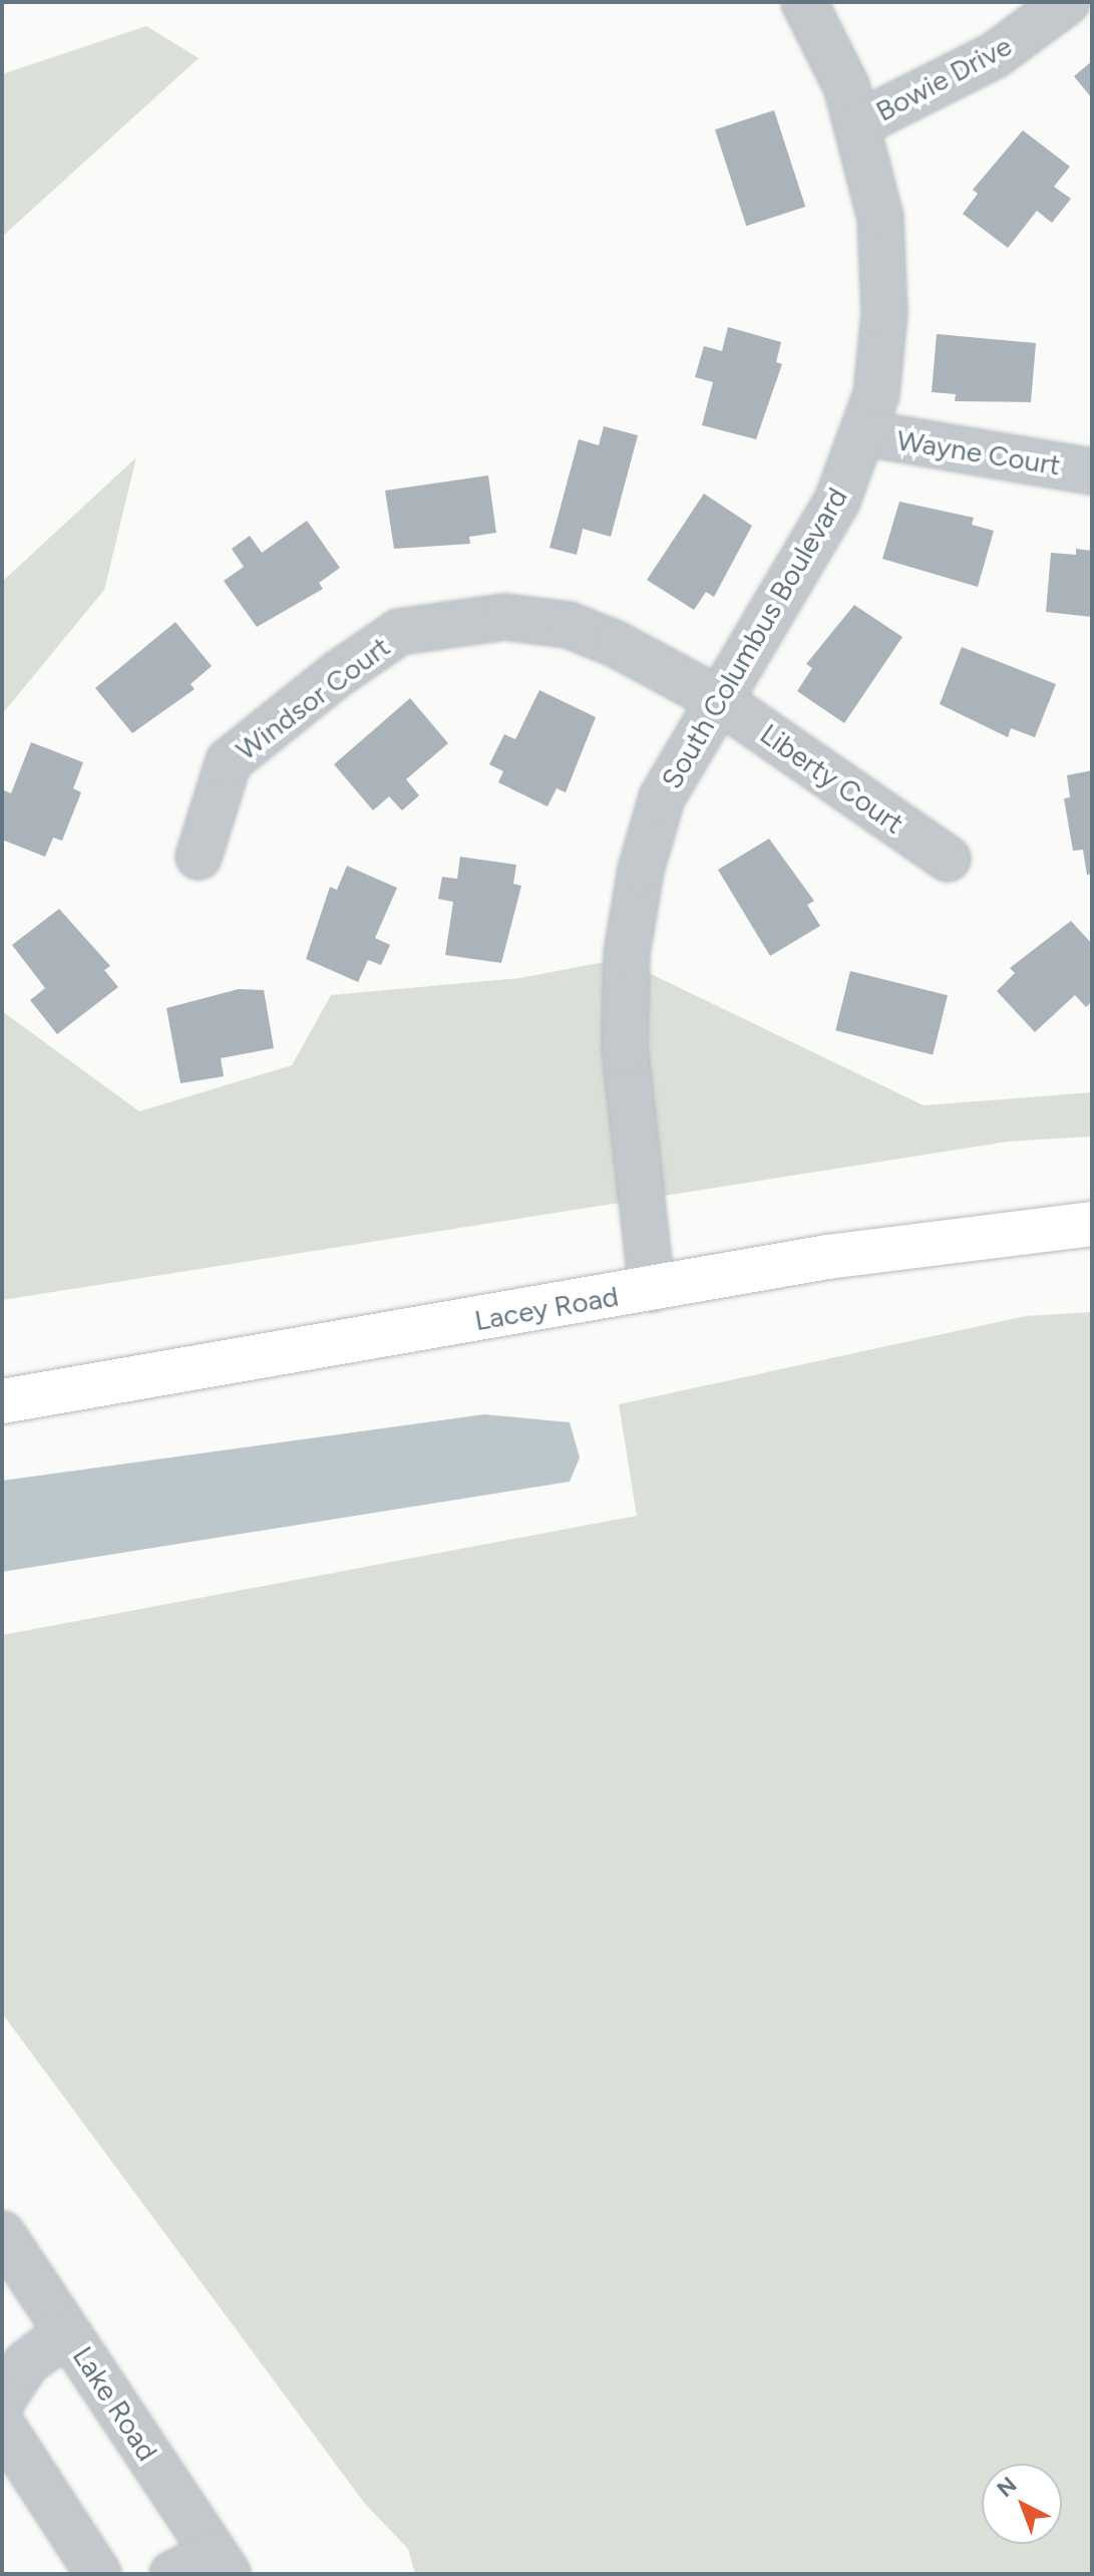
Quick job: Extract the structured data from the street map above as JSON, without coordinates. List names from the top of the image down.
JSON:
{
  "streets": {
    "main road": ["Lacey Road"],
    "street": [
      "Bowie Drive",
      "Wayne Court",
      "South Columbus Boulevard",
      "Windsor Court",
      "Liberty Court",
      "Lake Road"
    ]
  },
  "crossings": [
    ["Bowie Drive", "South Columbus Boulevard"],
    ["Wayne Court", "South Columbus Boulevard"],
    ["South Columbus Boulevard", "Windsor Court"],
    ["South Columbus Boulevard", "Liberty Court"],
    ["South Columbus Boulevard", "Lacey Road"],
    ["Windsor Court", "Liberty Court"]
  ],
  "north": "top left"
}
